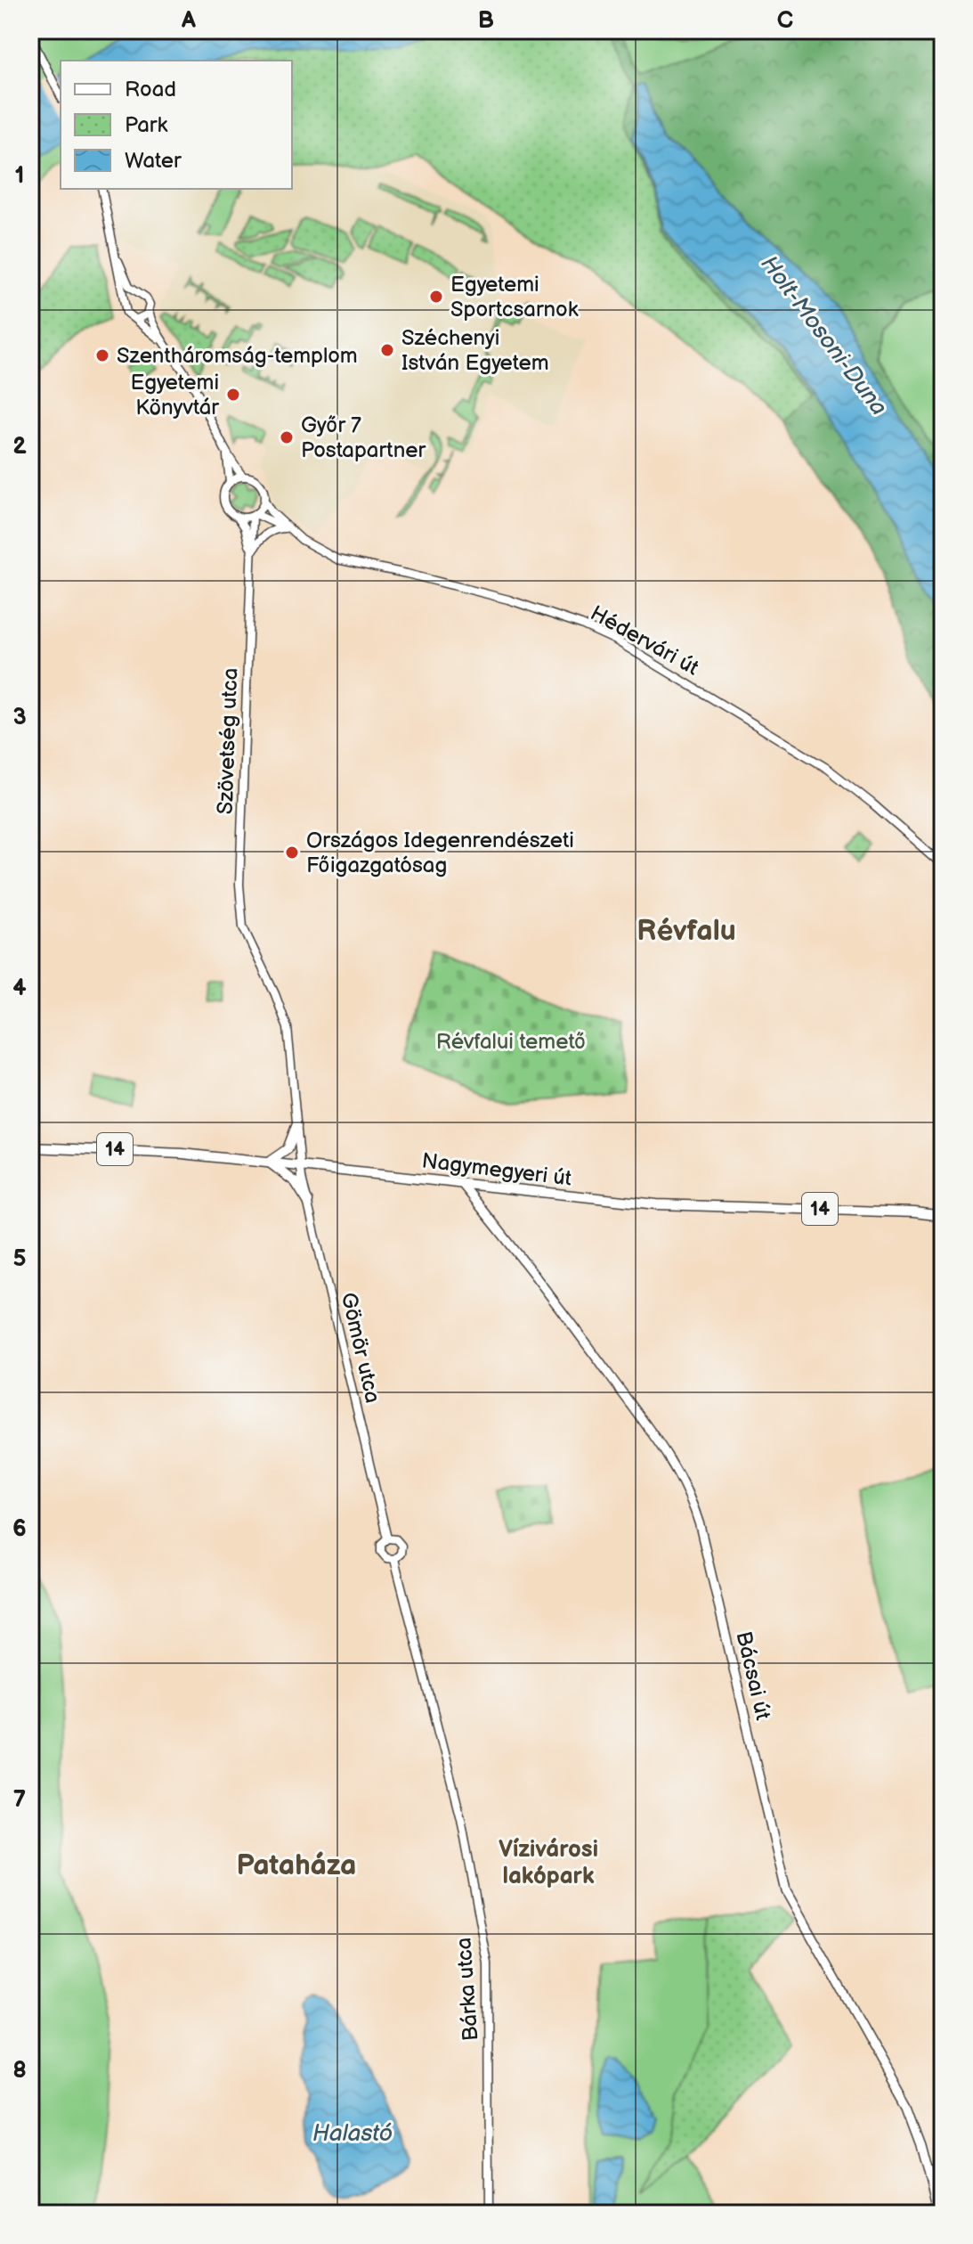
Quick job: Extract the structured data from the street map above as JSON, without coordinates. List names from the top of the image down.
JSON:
{
  "streets": {
    "main road": ["14", "Nagymegyeri út", "Bácsai út"],
    "street": [
      "Hédervári út",
      "Szövetség utca",
      "Gömör utca",
      "Bárka utca"
    ]
  },
  "crossings": [
    ["Hédervári út", "Szövetség utca"],
    ["Szövetség utca", "Gömör utca"],
    ["Nagymegyeri út", "Gömör utca"],
    ["Nagymegyeri út", "Bácsai út"],
    ["Gömör utca", "Bárka utca"]
  ],
  "districts": ["Révfalu", "Vízivárosi lakópark", "Pataháza"],
  "water": ["Holt-Mosoni-Duna", "Halastó"],
  "parks": ["Révfalui temető"],
  "places": [
    "Egyetemi Sportcsarnok",
    "Széchenyi István Egyetem",
    "Szentháromság-templom",
    "Egyetemi Könyvtár",
    "Győr 7 Postapartner",
    "Országos Idegenrendészeti Főigazgatósag"
  ],
  "legend": ["Road", "Park", "Water"],
  "grid": {
    "columns": ["A", "B", "C"],
    "rows": [
      "1",
      "2",
      "3",
      "4",
      "5",
      "6",
      "7",
      "8"
    ]
  }
}
